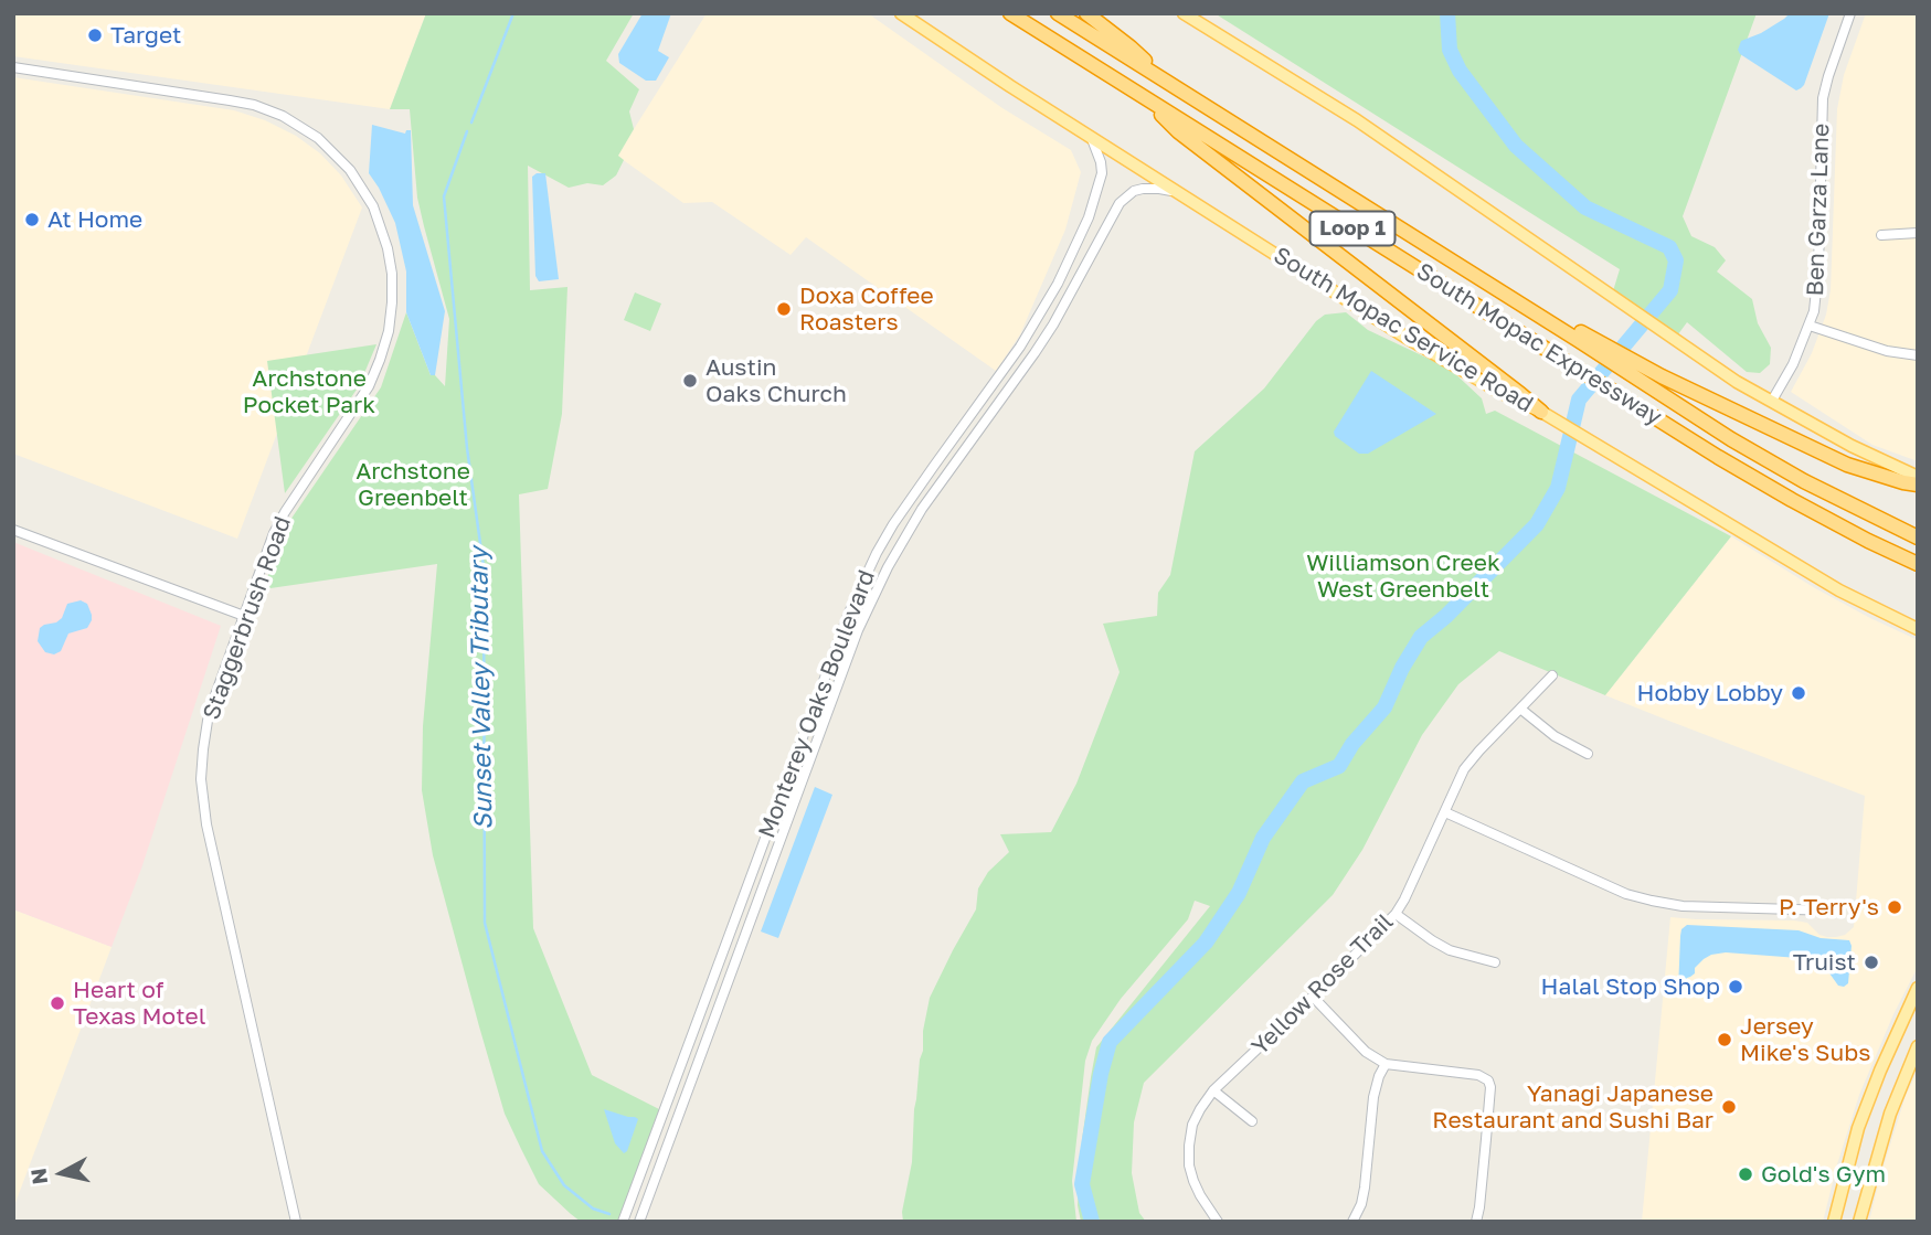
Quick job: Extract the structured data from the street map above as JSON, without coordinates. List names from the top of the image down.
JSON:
{
  "streets": {
    "highway": ["Loop 1", "South Mopac Expressway"],
    "main road": ["South Mopac Service Road"],
    "street": [
      "Ben Garza Lane",
      "Staggerbrush Road",
      "Monterey Oaks Boulevard",
      "Yellow Rose Trail"
    ]
  },
  "crossings": [
    ["South Mopac Service Road", "Monterey Oaks Boulevard"]
  ],
  "water": ["Sunset Valley Tributary"],
  "parks": ["Archstone Pocket Park", "Archstone Greenbelt", "Williamson Creek West Greenbelt"],
  "places": [
    "Target",
    "At Home",
    "Doxa Coffee Roasters",
    "Austin Oaks Church",
    "Hobby Lobby",
    "P. Terry's",
    "Truist",
    "Halal Stop Shop",
    "Heart of Texas Motel",
    "Jersey Mike's Subs",
    "Yanagi Japanese Restaurant and Sushi Bar",
    "Gold's Gym"
  ],
  "north": "left"
}
